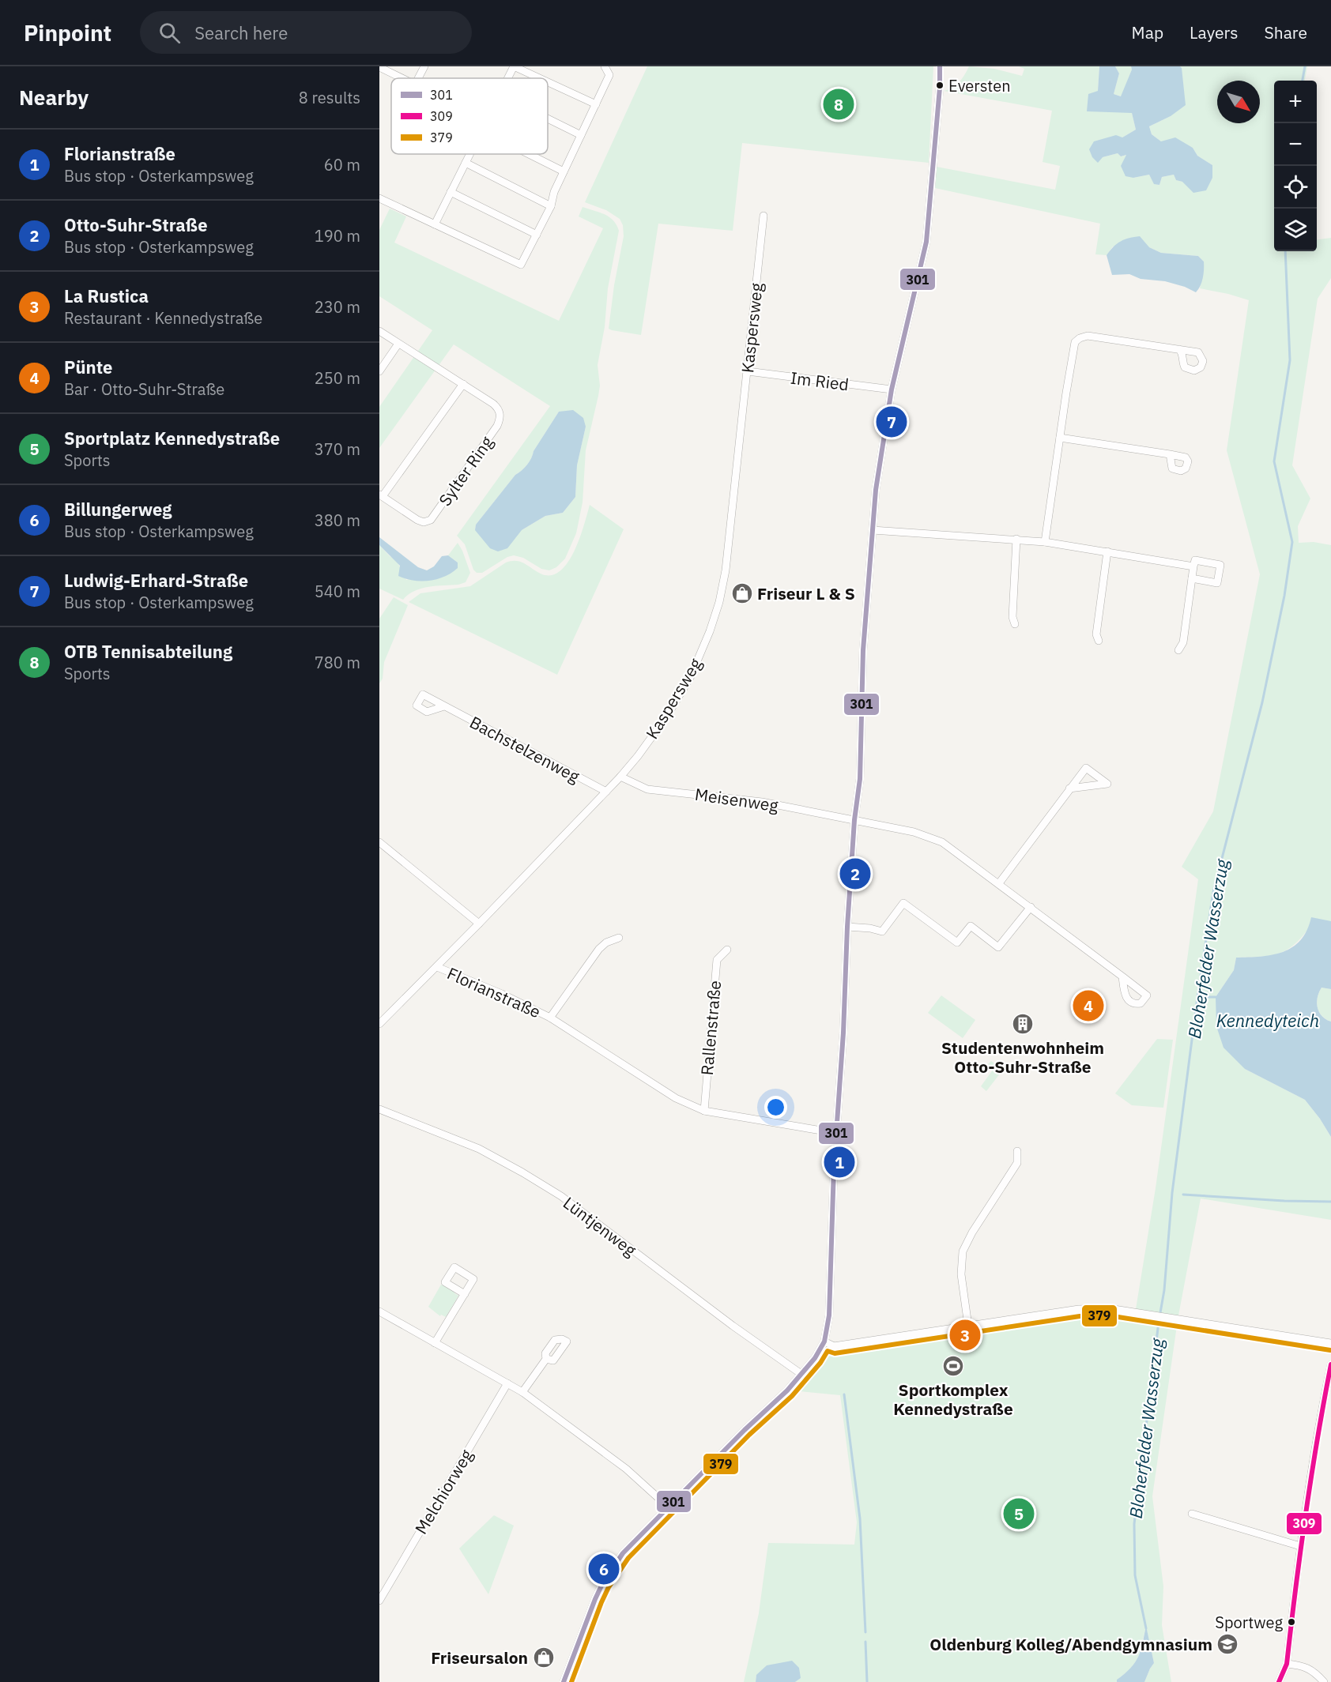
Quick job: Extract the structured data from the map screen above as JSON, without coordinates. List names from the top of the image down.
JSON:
{
  "streets": {
    "street": [
      "Kaspersweg",
      "Im Ried",
      "Sylter Ring",
      "Bachstelzenweg",
      "Meisenweg",
      "Florianstraße",
      "Rallenstraße",
      "Lüntjenweg",
      "Melchiorweg"
    ]
  },
  "crossings": [
    ["Kaspersweg", "Im Ried"],
    ["Kaspersweg", "Bachstelzenweg"],
    ["Kaspersweg", "Meisenweg"],
    ["Kaspersweg", "Florianstraße"],
    ["Florianstraße", "Rallenstraße"]
  ],
  "water": ["Bloherfelder Wasserzug", "Kennedyteich"],
  "places": {
    "other": ["Eversten", "Sportweg"],
    "shop": ["Friseur L & S", "Friseursalon"],
    "building": ["Studentenwohnheim Otto-Suhr-Straße"],
    "sports": ["Sportkomplex Kennedystraße"],
    "school or university": ["Oldenburg Kolleg/Abendgymnasium"]
  },
  "lines": ["transit line 301", "transit line 379", "transit line 309"],
  "legend": ["301", "309", "379"],
  "north": "bottom right",
  "page": {
    "header": "Pinpoint",
    "search": "Search here",
    "nav": ["Map", "Layers", "Share"],
    "heading": ["Nearby", "8 results"],
    "map_buttons": ["+", "−"],
    "pins": [
      "8",
      "7",
      "2",
      "4",
      "1",
      "3",
      "5",
      "6"
    ],
    "list": [
      {
        "mark": "1",
        "name": "Florianstraße",
        "note": "Bus stop · Osterkampsweg",
        "value": "60 m"
      },
      {
        "mark": "2",
        "name": "Otto-Suhr-Straße",
        "note": "Bus stop · Osterkampsweg",
        "value": "190 m"
      },
      {
        "mark": "3",
        "name": "La Rustica",
        "note": "Restaurant · Kennedystraße",
        "value": "230 m"
      },
      {
        "mark": "4",
        "name": "Pünte",
        "note": "Bar · Otto-Suhr-Straße",
        "value": "250 m"
      },
      {
        "mark": "5",
        "name": "Sportplatz Kennedystraße",
        "note": "Sports",
        "value": "370 m"
      },
      {
        "mark": "6",
        "name": "Billungerweg",
        "note": "Bus stop · Osterkampsweg",
        "value": "380 m"
      },
      {
        "mark": "7",
        "name": "Ludwig-Erhard-Straße",
        "note": "Bus stop · Osterkampsweg",
        "value": "540 m"
      },
      {
        "mark": "8",
        "name": "OTB Tennisabteilung",
        "note": "Sports",
        "value": "780 m"
      }
    ]
  }
}
